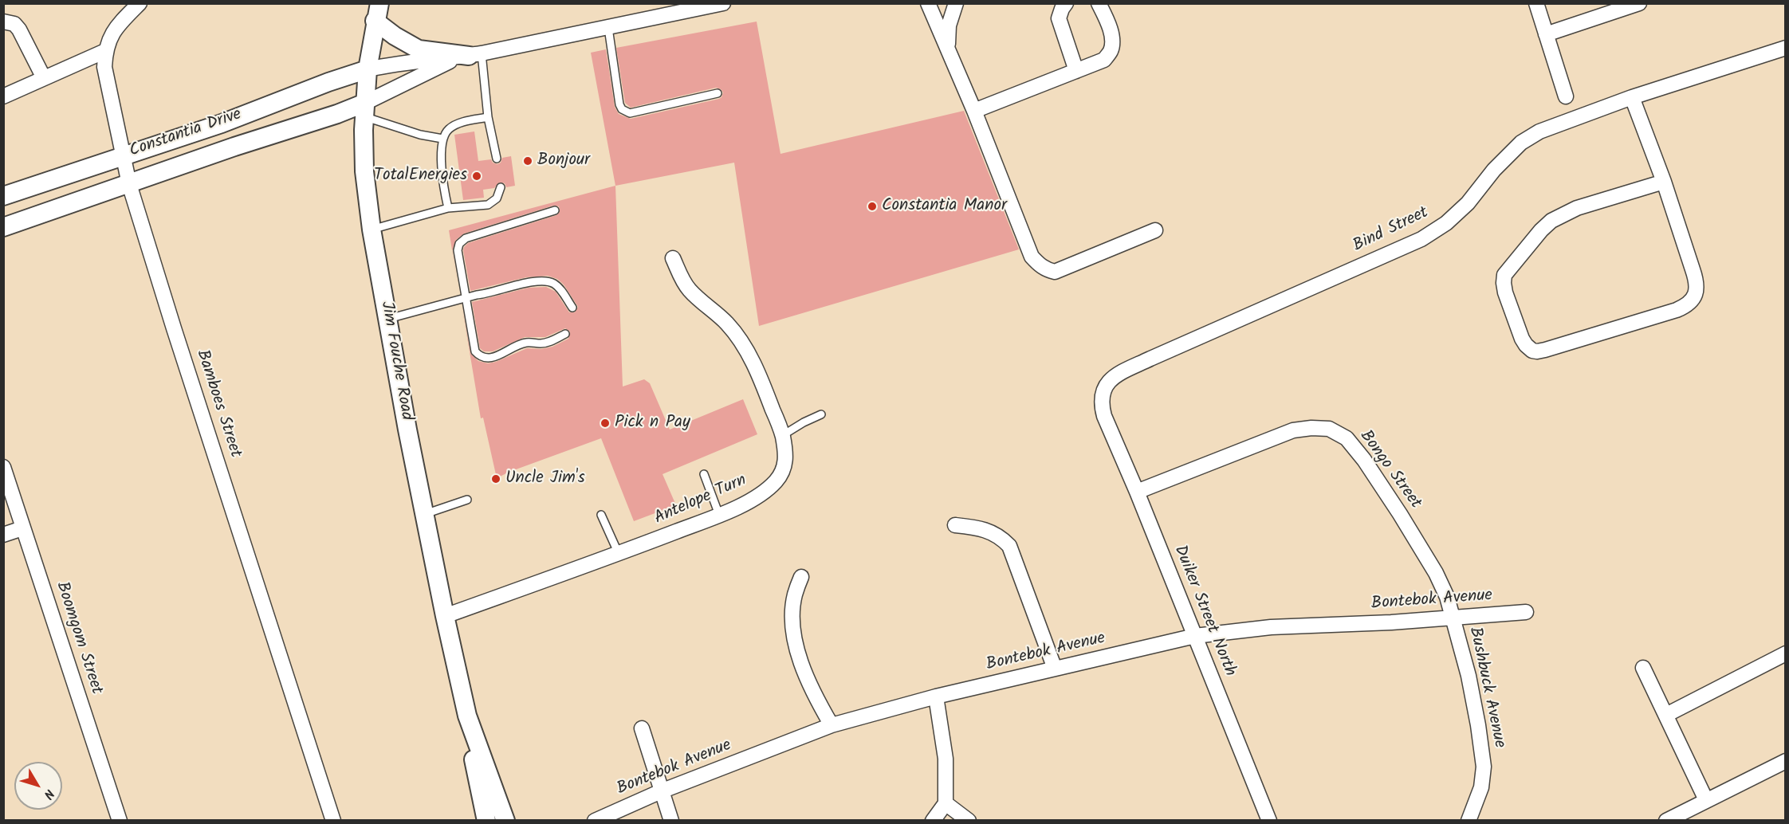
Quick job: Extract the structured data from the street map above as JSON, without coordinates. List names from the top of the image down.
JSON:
{
  "streets": {
    "street": [
      "Constantia Drive",
      "Bind Street",
      "Jim Fouche Road",
      "Bamboes Street",
      "Bongo Street",
      "Antelope Turn",
      "Bontebok Avenue",
      "Duiker Street North",
      "Boomgom Street",
      "Bushbuck Avenue"
    ]
  },
  "crossings": [
    ["Constantia Drive", "Jim Fouche Road"],
    ["Constantia Drive", "Bamboes Street"],
    ["Bind Street", "Duiker Street North"],
    ["Jim Fouche Road", "Antelope Turn"],
    ["Bongo Street", "Bontebok Avenue"],
    ["Bongo Street", "Duiker Street North"],
    ["Bongo Street", "Bushbuck Avenue"],
    ["Bontebok Avenue", "Duiker Street North"],
    ["Bontebok Avenue", "Bushbuck Avenue"]
  ],
  "places": [
    "Bonjour",
    "TotalEnergies",
    "Constantia Manor",
    "Pick n Pay",
    "Uncle Jim's"
  ],
  "north": "bottom right"
}
